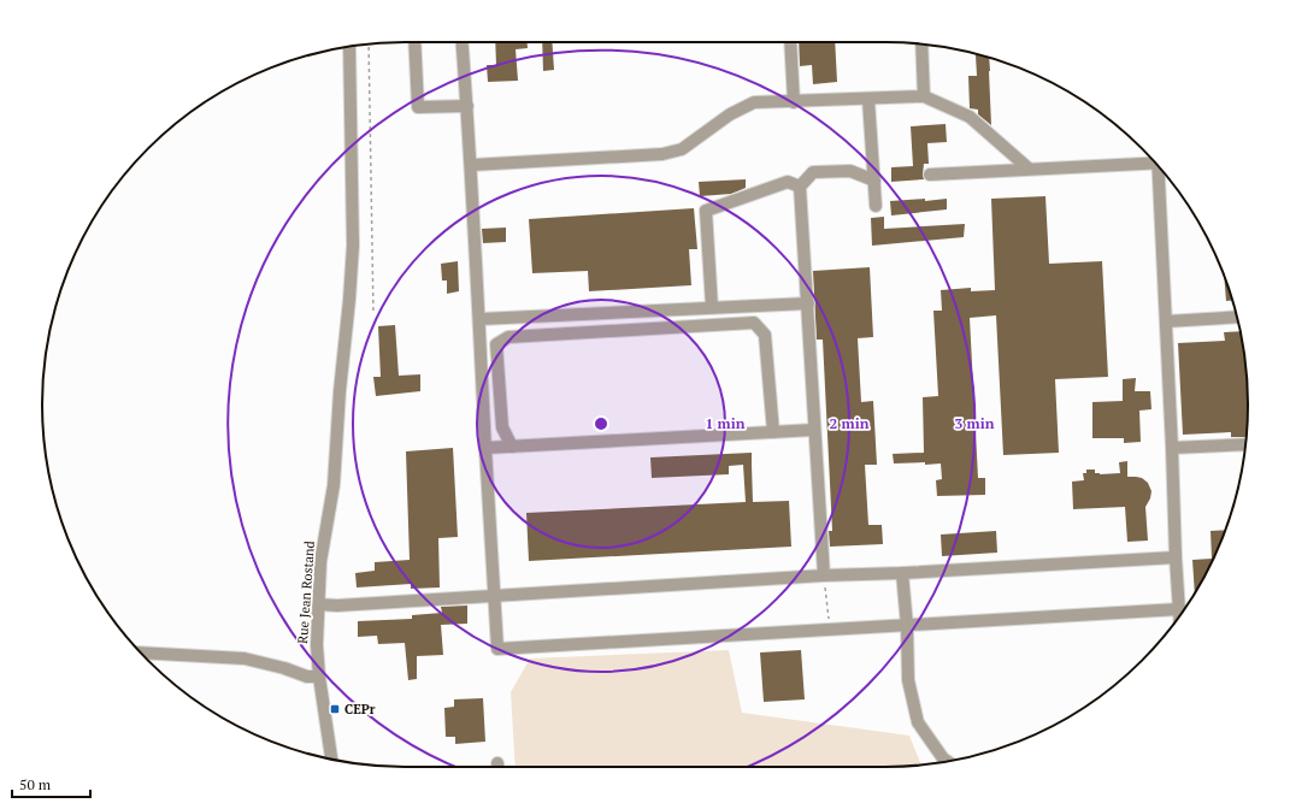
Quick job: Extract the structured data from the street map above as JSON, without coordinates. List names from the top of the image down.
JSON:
{
  "streets": {
    "street": ["Rue Jean Rostand"]
  },
  "places": {
    "transit": ["CEPr"]
  },
  "scale_bar": "50 m",
  "rings": ["1 min", "2 min", "3 min"]
}
